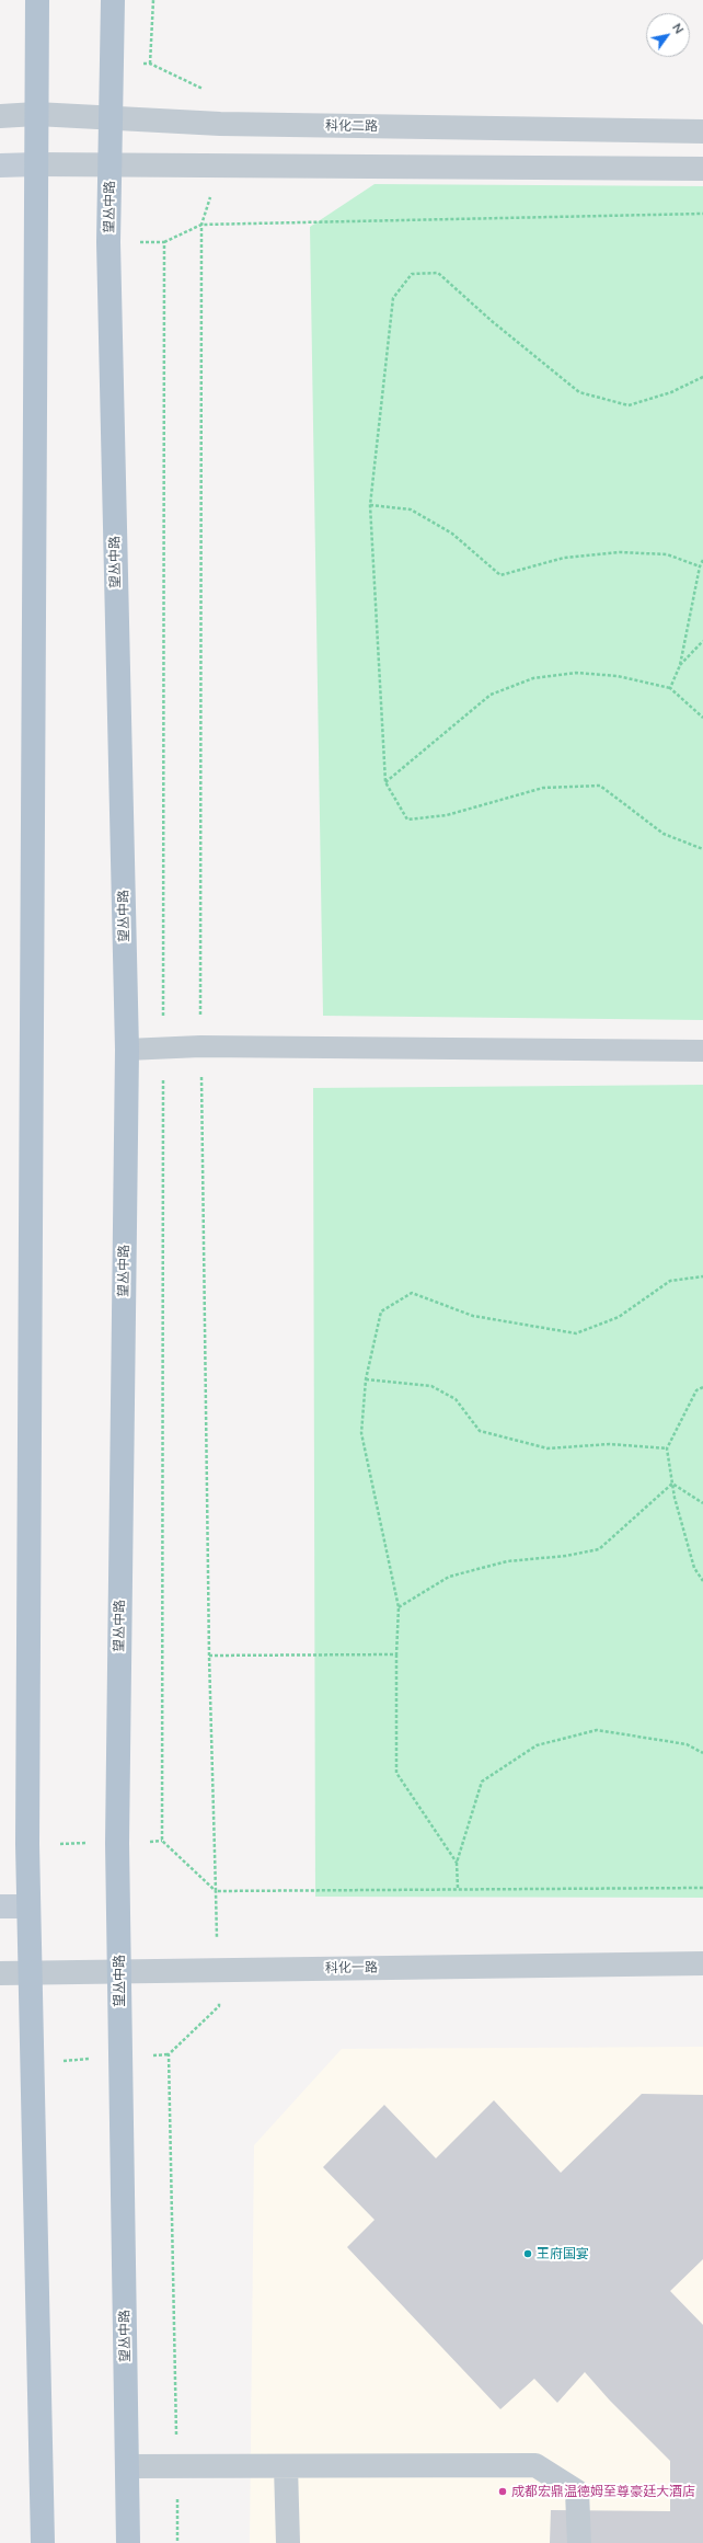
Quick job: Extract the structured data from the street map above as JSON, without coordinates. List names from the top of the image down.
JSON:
{
  "streets": {
    "main road": ["望丛中路"],
    "street": ["科化二路", "科化一路"]
  },
  "crossings": [
    ["科化二路", "望丛中路"],
    ["望丛中路", "科化一路"]
  ],
  "places": ["王府国宴", "成都宏鼎温德姆至尊豪廷大酒店"],
  "north": "top right"
}
